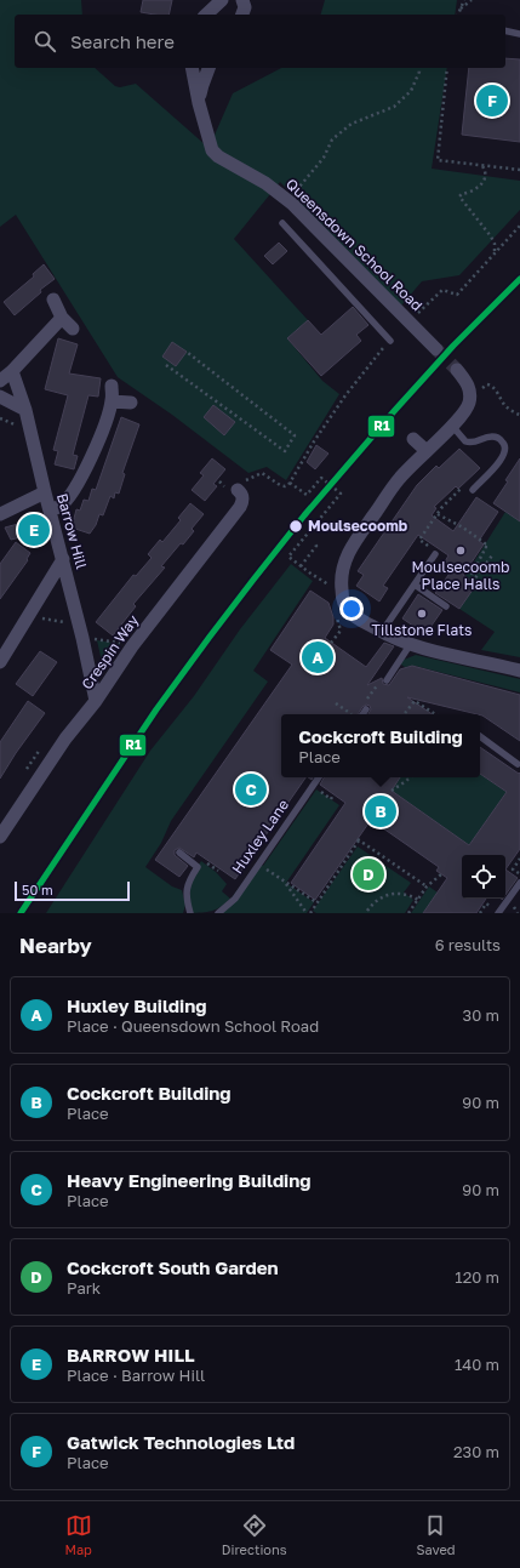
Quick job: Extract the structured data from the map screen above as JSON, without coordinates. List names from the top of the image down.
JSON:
{
  "streets": {
    "street": ["Queensdown School Road", "Barrow Hill", "Crespin Way"],
    "lane": ["Huxley Lane"]
  },
  "crossings": [
    ["Barrow Hill", "Crespin Way"]
  ],
  "places": ["Moulsecoomb", "Moulsecoomb Place Halls", "Tillstone Flats"],
  "lines": ["transit line R1"],
  "scale_bar": "50 m",
  "page": {
    "search": "Search here",
    "pins": [
      "F",
      "E",
      "A",
      "C",
      "B",
      "D"
    ],
    "popup": ["Cockcroft Building", "Place"],
    "scale": "50 m",
    "heading": ["Nearby", "6 results"],
    "list": [
      {
        "mark": "A",
        "name": "Huxley Building",
        "note": "Place · Queensdown School Road",
        "value": "30 m"
      },
      {
        "mark": "B",
        "name": "Cockcroft Building",
        "note": "Place",
        "value": "90 m"
      },
      {
        "mark": "C",
        "name": "Heavy Engineering Building",
        "note": "Place",
        "value": "90 m"
      },
      {
        "mark": "D",
        "name": "Cockcroft South Garden",
        "note": "Park",
        "value": "120 m"
      },
      {
        "mark": "E",
        "name": "BARROW HILL",
        "note": "Place · Barrow Hill",
        "value": "140 m"
      },
      {
        "mark": "F",
        "name": "Gatwick Technologies Ltd",
        "note": "Place",
        "value": "230 m"
      }
    ],
    "nav": ["Map", "Directions", "Saved"]
  }
}
